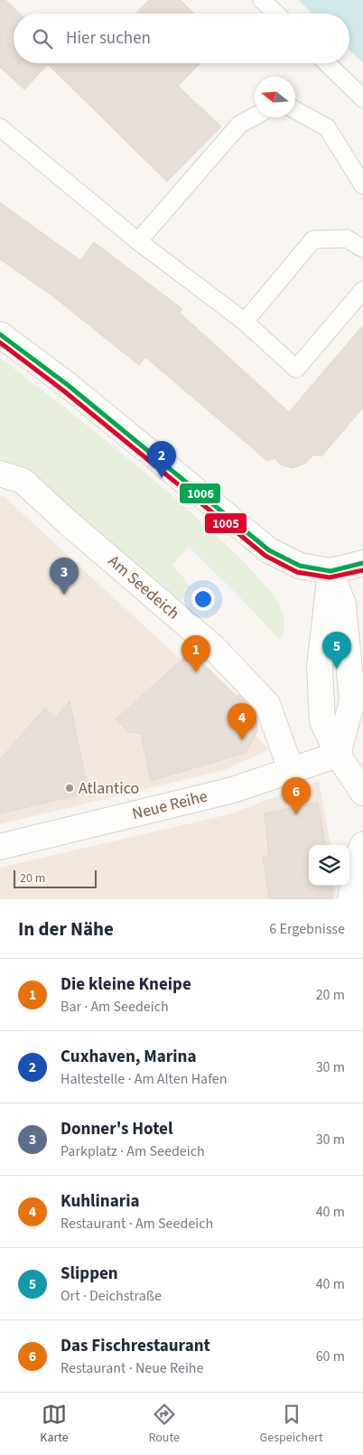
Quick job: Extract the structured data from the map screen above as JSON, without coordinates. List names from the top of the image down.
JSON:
{
  "streets": {
    "street": ["Am Seedeich", "Neue Reihe"]
  },
  "crossings": [
    ["Am Seedeich", "Neue Reihe"]
  ],
  "places": ["Atlantico"],
  "lines": ["transit line 1006", "transit line 1005"],
  "scale_bar": "20 m",
  "north": "left",
  "page": {
    "search": "Hier suchen",
    "pins": [
      "2",
      "3",
      "5",
      "1",
      "4",
      "6"
    ],
    "scale": "20 m",
    "heading": ["In der Nähe", "6 Ergebnisse"],
    "list": [
      {
        "mark": "1",
        "name": "Die kleine Kneipe",
        "note": "Bar · Am Seedeich",
        "value": "20 m"
      },
      {
        "mark": "2",
        "name": "Cuxhaven, Marina",
        "note": "Haltestelle · Am Alten Hafen",
        "value": "30 m"
      },
      {
        "mark": "3",
        "name": "Donner's Hotel",
        "note": "Parkplatz · Am Seedeich",
        "value": "30 m"
      },
      {
        "mark": "4",
        "name": "Kuhlinaria",
        "note": "Restaurant · Am Seedeich",
        "value": "40 m"
      },
      {
        "mark": "5",
        "name": "Slippen",
        "note": "Ort · Deichstraße",
        "value": "40 m"
      },
      {
        "mark": "6",
        "name": "Das Fischrestaurant",
        "note": "Restaurant · Neue Reihe",
        "value": "60 m"
      }
    ],
    "nav": ["Karte", "Route", "Gespeichert"]
  }
}
